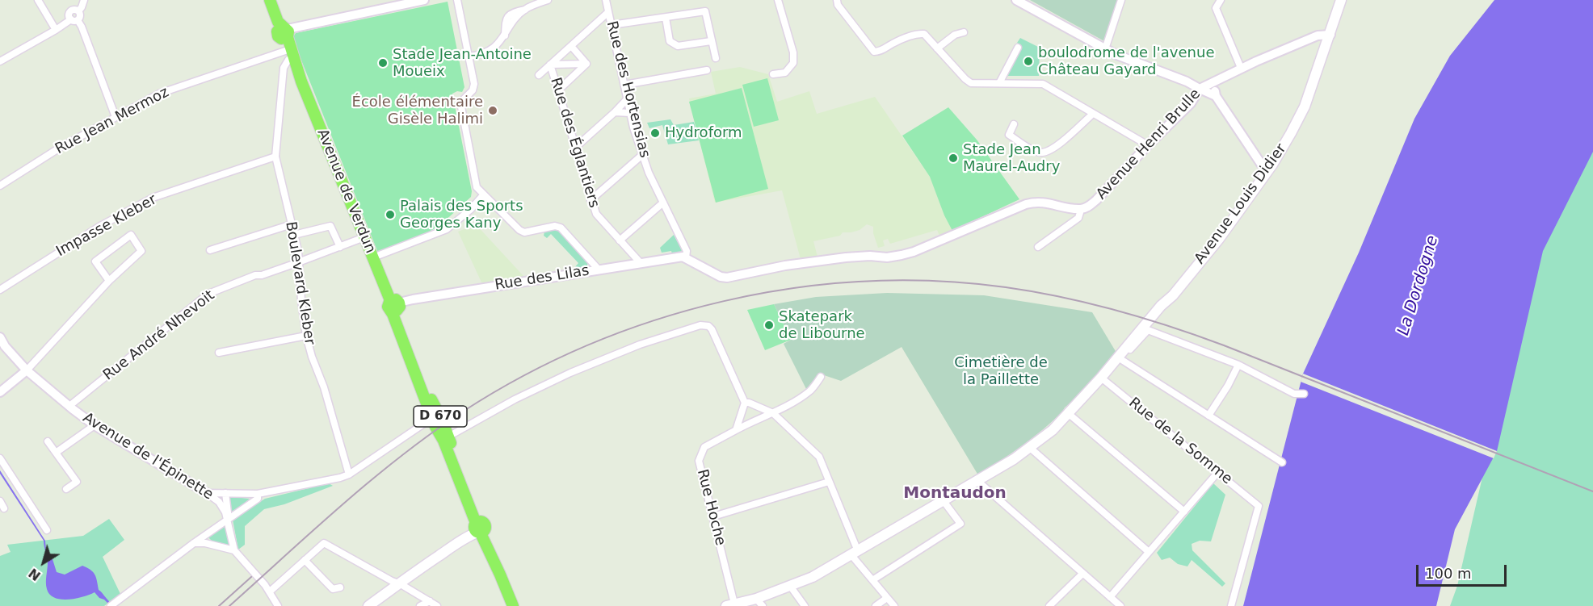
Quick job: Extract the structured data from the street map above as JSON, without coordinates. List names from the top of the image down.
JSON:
{
  "streets": {
    "main road": ["Avenue de Verdun", "Avenue Louis Didier", "D 670"],
    "street": [
      "Rue des Hortensias",
      "Rue Jean Mermoz",
      "Rue des Églantiers",
      "Avenue Henri Brulle",
      "Impasse Kleber",
      "Rue des Lilas",
      "Boulevard Kleber",
      "Rue André Nhevoit",
      "Rue de la Somme",
      "Avenue de l'Épinette",
      "Rue Hoche"
    ]
  },
  "crossings": [
    ["Rue des Hortensias", "Avenue Henri Brulle"],
    ["Rue des Hortensias", "Rue des Lilas"],
    ["Rue Jean Mermoz", "Avenue de Verdun"],
    ["Rue Jean Mermoz", "Boulevard Kleber"],
    ["Rue des Églantiers", "Rue des Lilas"],
    ["Avenue Henri Brulle", "Avenue Louis Didier"],
    ["Avenue Henri Brulle", "Rue des Lilas"],
    ["Avenue de Verdun", "Rue des Lilas"],
    ["Avenue de Verdun", "Boulevard Kleber"],
    ["Avenue de Verdun", "Rue André Nhevoit"],
    ["Avenue de Verdun", "D 670"],
    ["Avenue Louis Didier", "Rue de la Somme"],
    ["Avenue Louis Didier", "Rue Hoche"],
    ["Impasse Kleber", "Boulevard Kleber"],
    ["Boulevard Kleber", "Rue André Nhevoit"],
    ["Rue André Nhevoit", "Avenue de l'Épinette"]
  ],
  "districts": ["Montaudon"],
  "water": ["La Dordogne"],
  "parks": ["Cimetière de la Paillette"],
  "places": [
    "boulodrome de l'avenue Château Gayard",
    "Stade Jean-Antoine Moueix",
    "École élémentaire Gisèle Halimi",
    "Hydroform",
    "Stade Jean Maurel-Audry",
    "Palais des Sports Georges Kany",
    "Skatepark de Libourne"
  ],
  "scale_bar": "100 m",
  "north": "bottom left"
}
